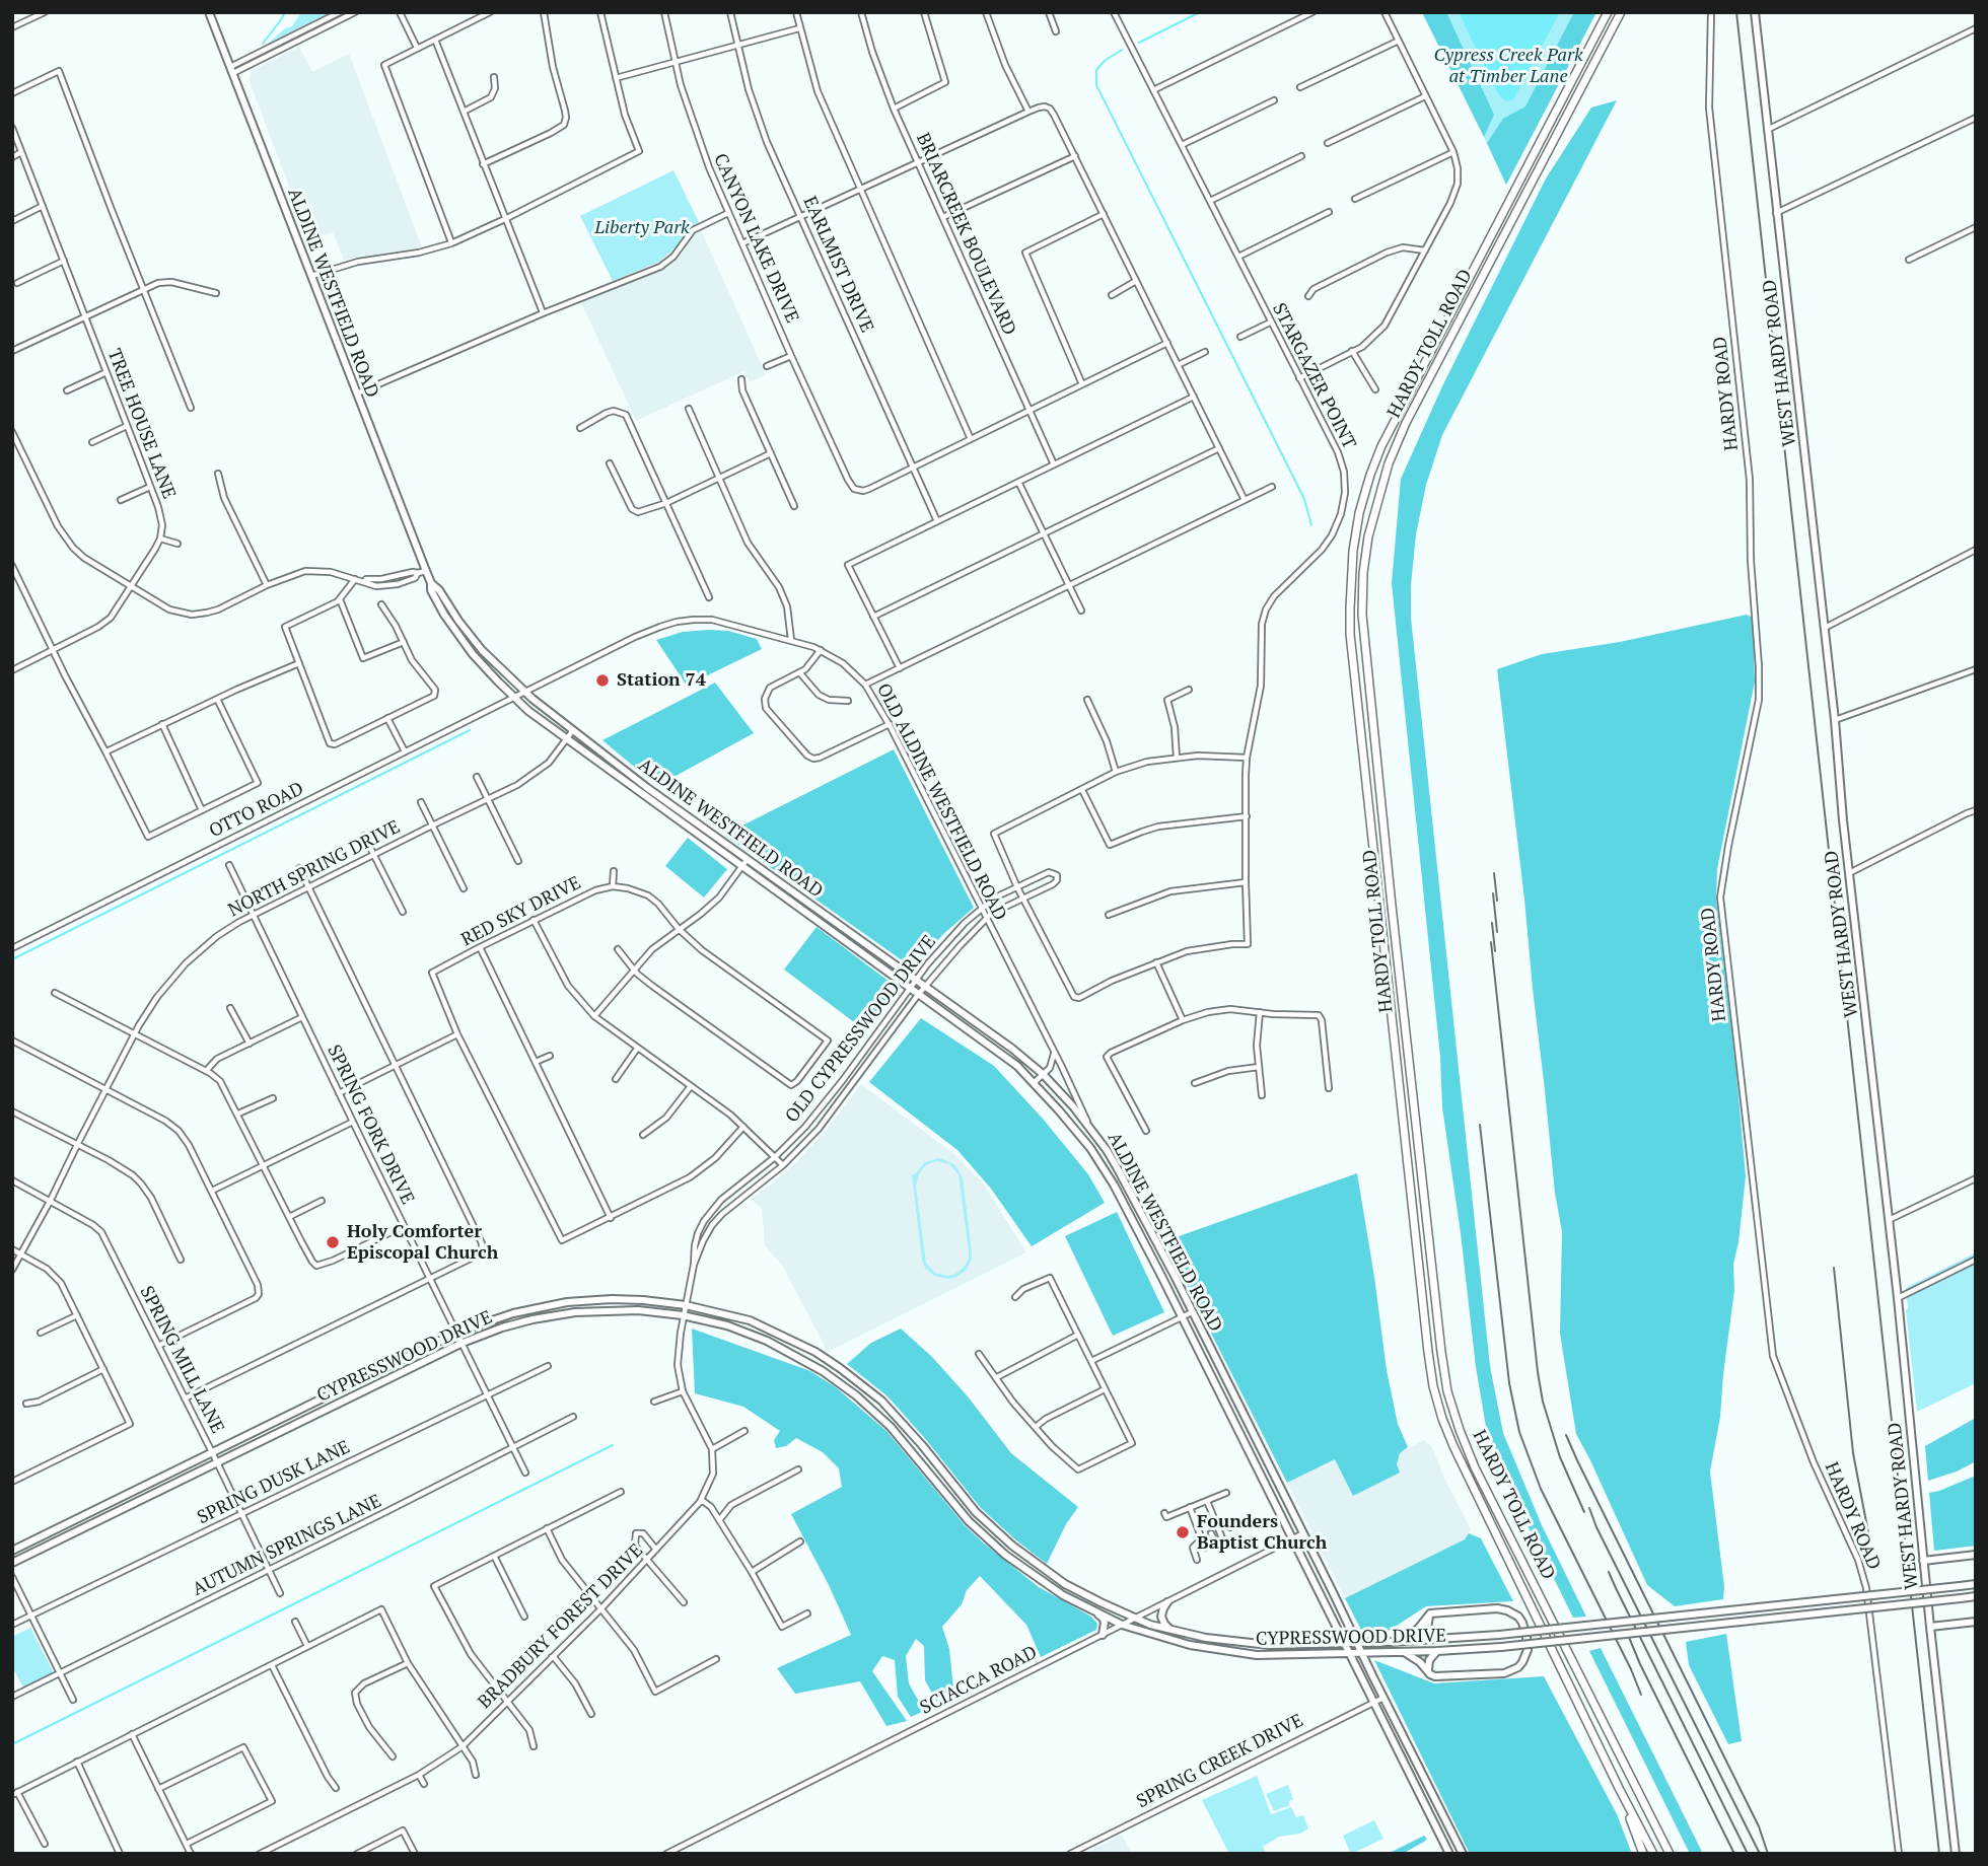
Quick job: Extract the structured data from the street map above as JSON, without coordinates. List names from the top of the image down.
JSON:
{
  "streets": {
    "highway": ["HARDY TOLL ROAD"],
    "main road": ["ALDINE WESTFIELD ROAD", "WEST HARDY ROAD", "CYPRESSWOOD DRIVE"],
    "street": [
      "BRIARCREEK BOULEVARD",
      "CANYON LAKE DRIVE",
      "EARLMIST DRIVE",
      "STARGAZER POINT",
      "HARDY ROAD",
      "TREE HOUSE LANE",
      "OLD ALDINE WESTFIELD ROAD",
      "OTTO ROAD",
      "NORTH SPRING DRIVE",
      "RED SKY DRIVE",
      "OLD CYPRESSWOOD DRIVE",
      "SPRING FORK DRIVE",
      "SPRING MILL LANE",
      "SPRING DUSK LANE",
      "AUTUMN SPRINGS LANE",
      "BRADBURY FOREST DRIVE",
      "SCIACCA ROAD",
      "SPRING CREEK DRIVE"
    ]
  },
  "crossings": [
    ["CANYON LAKE DRIVE", "EARLMIST DRIVE"],
    ["ALDINE WESTFIELD ROAD", "OLD ALDINE WESTFIELD ROAD"],
    ["ALDINE WESTFIELD ROAD", "OTTO ROAD"],
    ["ALDINE WESTFIELD ROAD", "NORTH SPRING DRIVE"],
    ["ALDINE WESTFIELD ROAD", "OLD CYPRESSWOOD DRIVE"],
    ["ALDINE WESTFIELD ROAD", "CYPRESSWOOD DRIVE"],
    ["ALDINE WESTFIELD ROAD", "SCIACCA ROAD"],
    ["ALDINE WESTFIELD ROAD", "SPRING CREEK DRIVE"],
    ["OLD ALDINE WESTFIELD ROAD", "OTTO ROAD"],
    ["OLD ALDINE WESTFIELD ROAD", "OLD CYPRESSWOOD DRIVE"],
    ["NORTH SPRING DRIVE", "SPRING FORK DRIVE"],
    ["NORTH SPRING DRIVE", "SPRING MILL LANE"],
    ["OLD CYPRESSWOOD DRIVE", "CYPRESSWOOD DRIVE"],
    ["SPRING FORK DRIVE", "CYPRESSWOOD DRIVE"],
    ["SPRING FORK DRIVE", "SPRING DUSK LANE"],
    ["SPRING FORK DRIVE", "AUTUMN SPRINGS LANE"],
    ["CYPRESSWOOD DRIVE", "SPRING MILL LANE"],
    ["CYPRESSWOOD DRIVE", "SCIACCA ROAD"],
    ["SPRING MILL LANE", "SPRING DUSK LANE"],
    ["SPRING MILL LANE", "AUTUMN SPRINGS LANE"]
  ],
  "parks": ["Cypress Creek Park at Timber Lane", "Liberty Park"],
  "places": ["Station 74", "Holy Comforter Episcopal Church", "Founders Baptist Church"]
}
